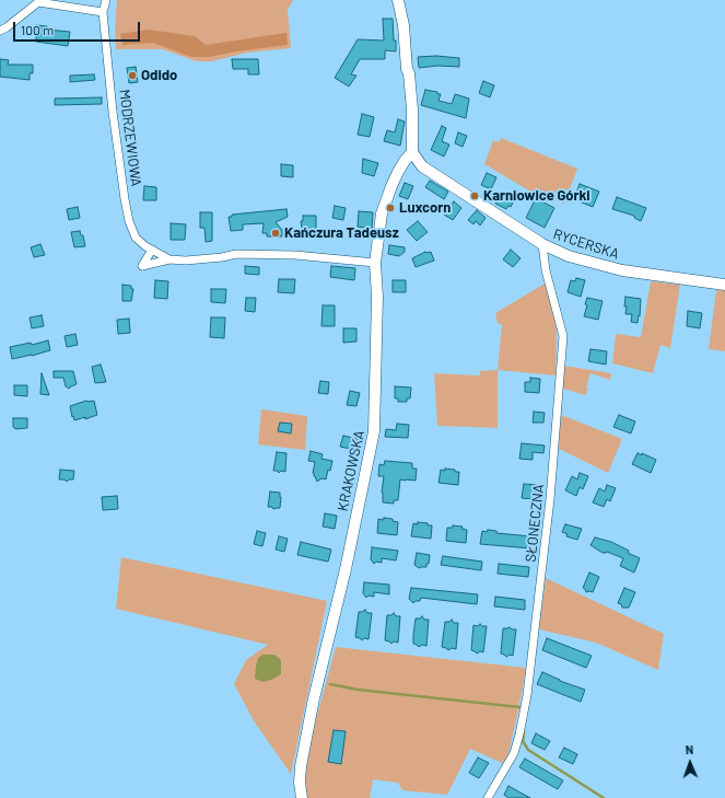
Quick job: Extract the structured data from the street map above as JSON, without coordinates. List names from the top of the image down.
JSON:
{
  "streets": {
    "street": [
      "MODRZEWIOWA",
      "RYCERSKA",
      "KRAKOWSKA",
      "SŁONECZNA"
    ]
  },
  "crossings": [
    ["MODRZEWIOWA", "KRAKOWSKA"],
    ["RYCERSKA", "KRAKOWSKA"],
    ["RYCERSKA", "SŁONECZNA"]
  ],
  "places": [
    "Odido",
    "Karniowice Górki",
    "Luxcorn",
    "Kańczura Tadeusz"
  ],
  "scale_bar": "100 m",
  "north": "top"
}
